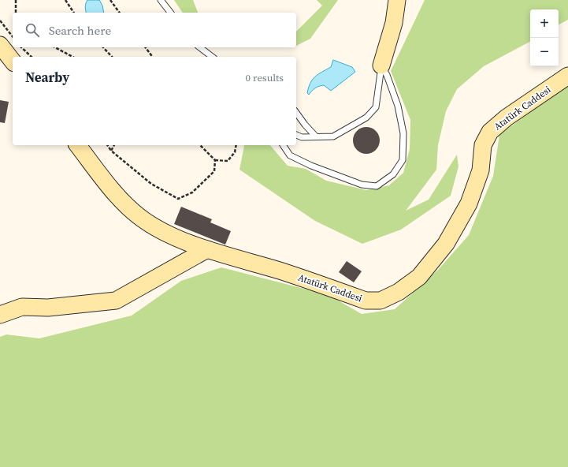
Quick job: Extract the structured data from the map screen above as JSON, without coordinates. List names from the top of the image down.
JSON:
{
  "streets": {
    "street": ["Atatürk Caddesi"]
  },
  "page": {
    "map_buttons": ["+", "−"],
    "search": "Search here",
    "heading": ["Nearby", "0 results"]
  }
}
